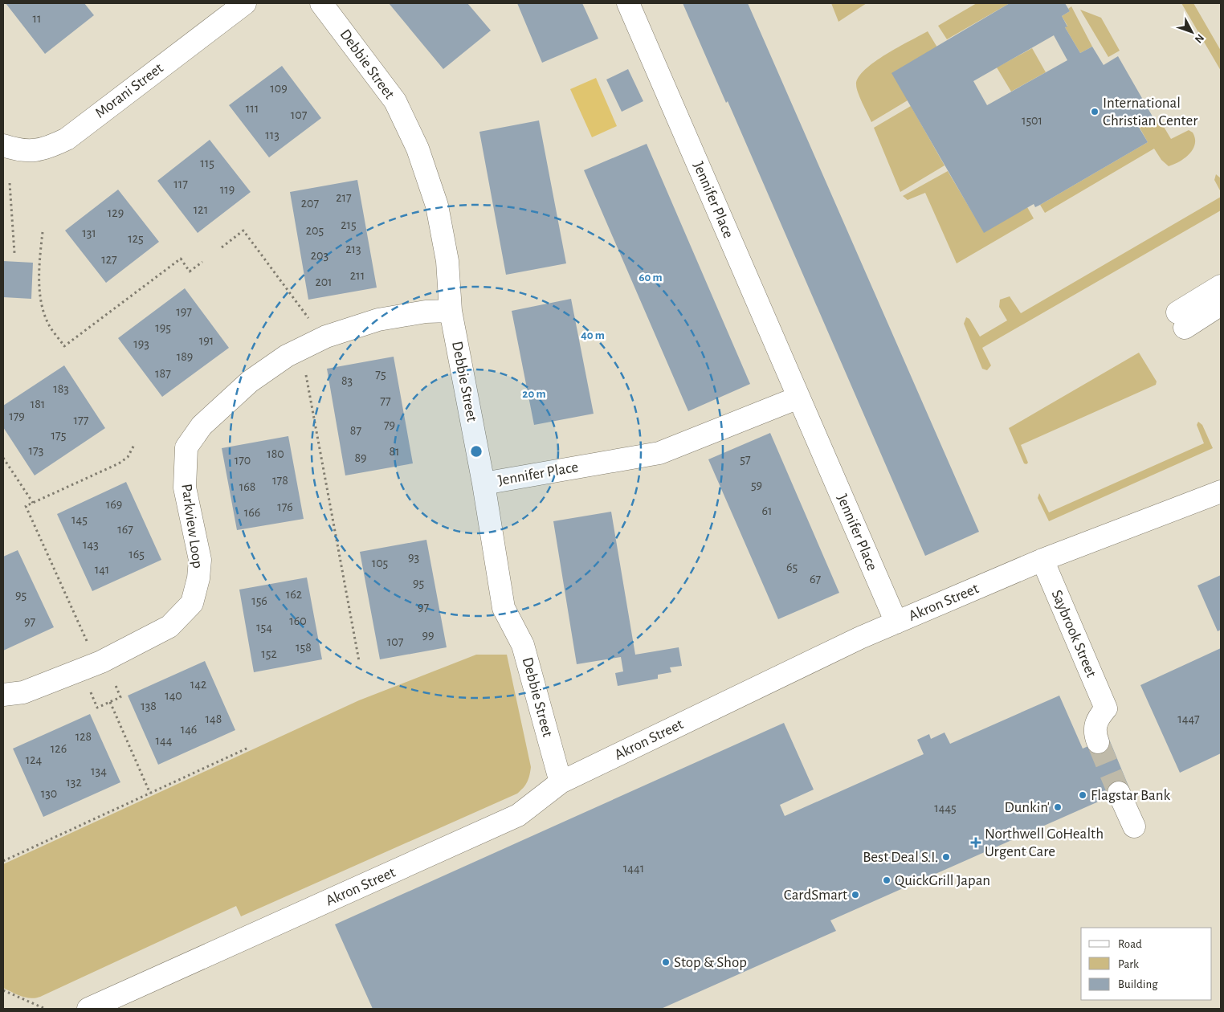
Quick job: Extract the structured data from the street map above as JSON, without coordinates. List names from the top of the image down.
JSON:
{
  "streets": {
    "street": [
      "Debbie Street",
      "Morani Street",
      "Jennifer Place",
      "Parkview Loop",
      "Akron Street",
      "Saybrook Street"
    ]
  },
  "crossings": [
    ["Debbie Street", "Jennifer Place"],
    ["Debbie Street", "Parkview Loop"],
    ["Debbie Street", "Akron Street"],
    ["Jennifer Place", "Akron Street"],
    ["Akron Street", "Saybrook Street"]
  ],
  "places": {
    "other": [
      "International Christian Center",
      "Flagstar Bank",
      "Dunkin'",
      "Best Deal S.I.",
      "QuickGrill Japan",
      "CardSmart",
      "Stop & Shop"
    ],
    "health": ["Northwell GoHealth Urgent Care"]
  },
  "house_numbers": [
    "11",
    "109",
    "111",
    "107",
    "1501",
    "113",
    "115",
    "117",
    "119",
    "217",
    "207",
    "121",
    "129",
    "215",
    "205",
    "131",
    "125",
    "213",
    "203",
    "127",
    "211",
    "201",
    "197",
    "195",
    "191",
    "193",
    "189",
    "187",
    "75",
    "83",
    "183",
    "77",
    "181",
    "179",
    "177",
    "79",
    "87",
    "175",
    "173",
    "81",
    "180",
    "89",
    "57",
    "170",
    "178",
    "59",
    "168",
    "169",
    "176",
    "61",
    "166",
    "145",
    "167",
    "143",
    "165",
    "93",
    "105",
    "65",
    "141",
    "67",
    "95",
    "162",
    "95",
    "156",
    "97",
    "160",
    "97",
    "154",
    "99",
    "107",
    "158",
    "152",
    "142",
    "140",
    "138",
    "148",
    "1447",
    "146",
    "128",
    "144",
    "126",
    "124",
    "134",
    "132",
    "130",
    "1445",
    "1441"
  ],
  "legend": ["Road", "Park", "Building"],
  "north": "bottom right",
  "rings": ["60 m", "40 m", "20 m"]
}
